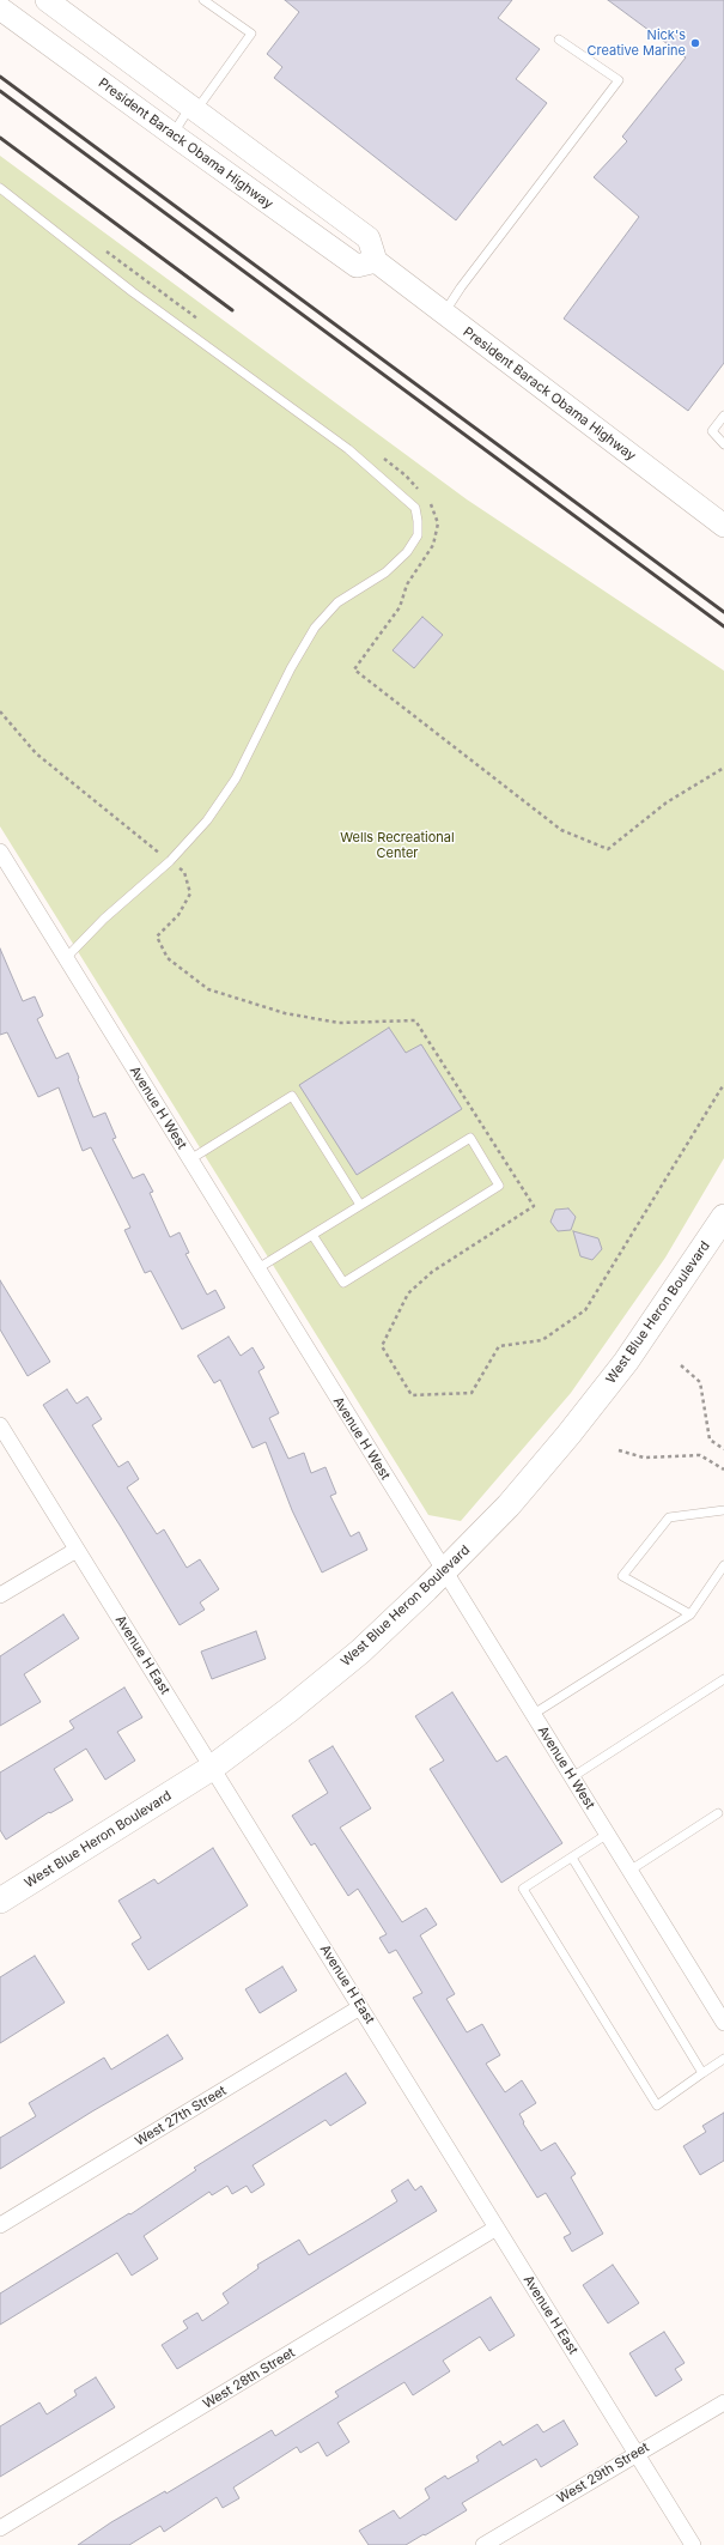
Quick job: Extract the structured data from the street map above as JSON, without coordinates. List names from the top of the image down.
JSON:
{
  "streets": {
    "main road": ["President Barack Obama Highway", "West Blue Heron Boulevard"],
    "street": [
      "Avenue H West",
      "Avenue H East",
      "West 27th Street",
      "West 28th Street",
      "West 29th Street"
    ]
  },
  "crossings": [
    ["Avenue H West", "West Blue Heron Boulevard"],
    ["West Blue Heron Boulevard", "Avenue H East"],
    ["Avenue H East", "West 27th Street"],
    ["Avenue H East", "West 28th Street"],
    ["Avenue H East", "West 29th Street"]
  ],
  "parks": ["Wells Recreational Center"],
  "places": ["Nick's Creative Marine"]
}
